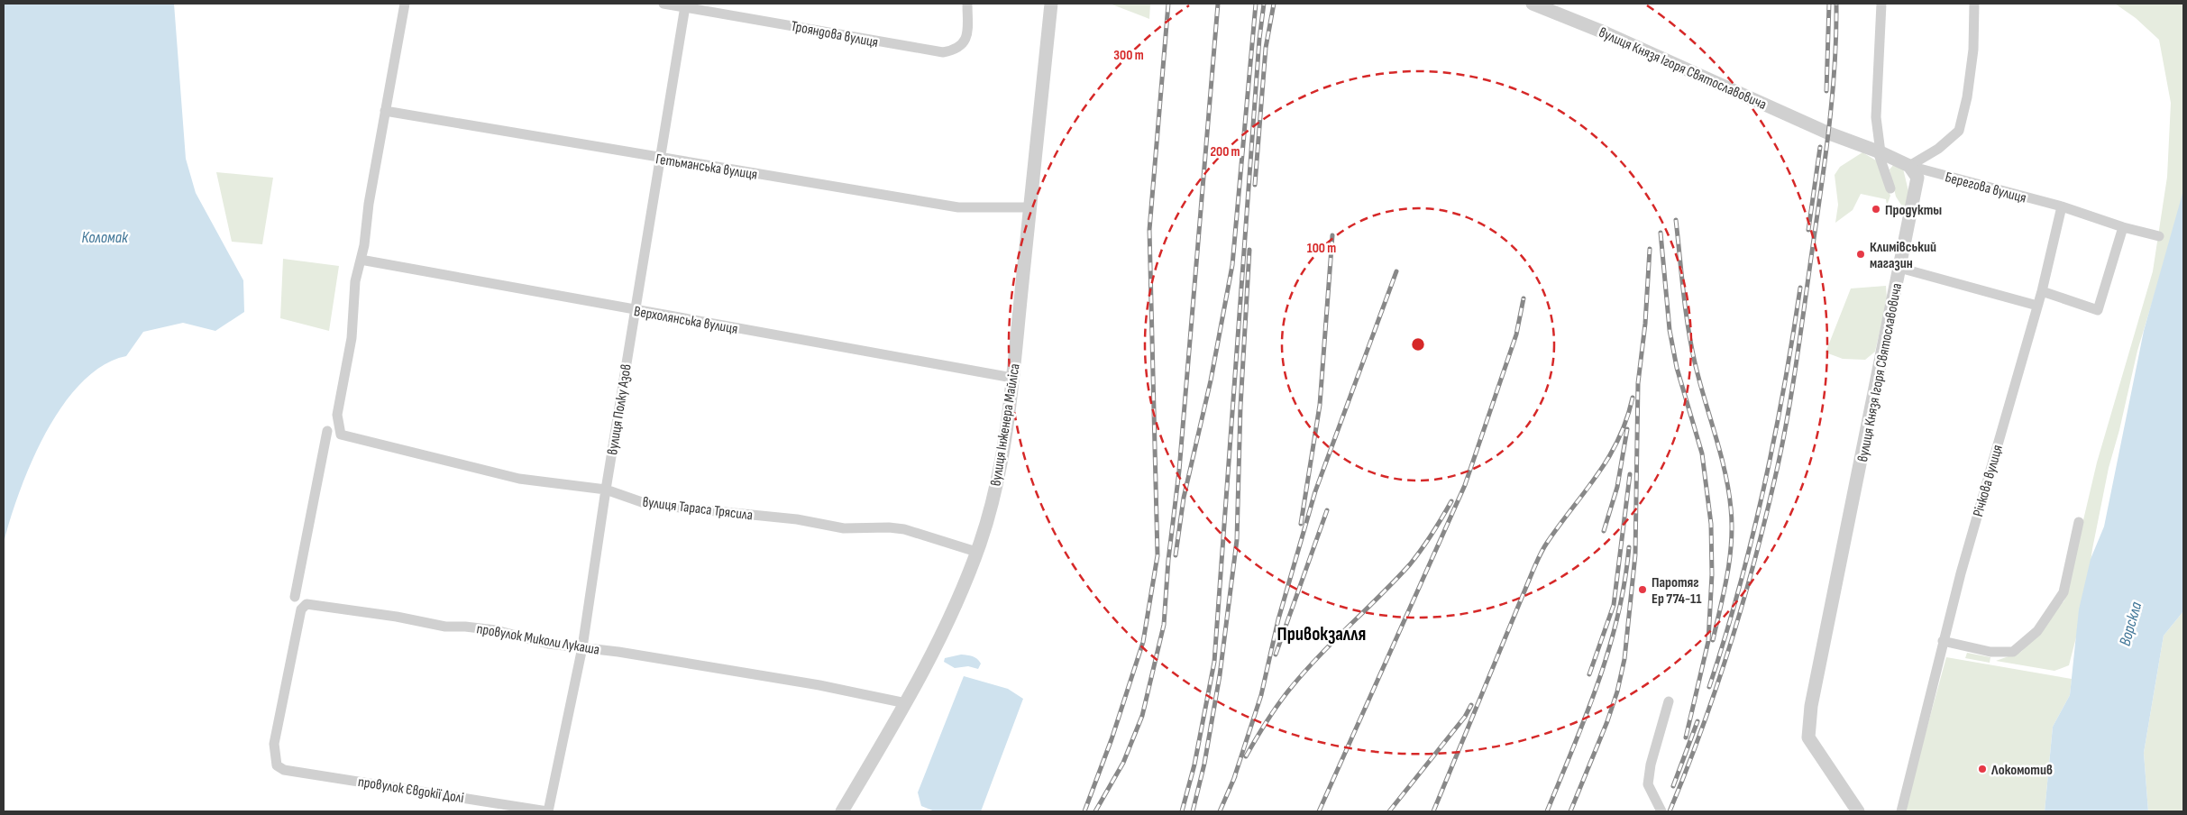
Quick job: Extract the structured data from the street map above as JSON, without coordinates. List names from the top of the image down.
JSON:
{
  "streets": {
    "street": [
      "Трояндова вулиця",
      "вулиця Князя Ігоря Святославовича",
      "Гетьманська вулиця",
      "Берегова вулиця",
      "Верхолянська вулиця",
      "вулиця Полку Азов",
      "вулиця Інженера Майліса",
      "Річкова вулиця",
      "вулиця Тараса Трясила",
      "провулок Миколи Лукаша",
      "провулок Євдокії Долі"
    ]
  },
  "crossings": [
    ["Трояндова вулиця", "вулиця Полку Азов"],
    ["вулиця Князя Ігоря Святославовича", "Берегова вулиця"],
    ["Гетьманська вулиця", "вулиця Полку Азов"],
    ["Гетьманська вулиця", "вулиця Інженера Майліса"],
    ["Верхолянська вулиця", "вулиця Полку Азов"],
    ["Верхолянська вулиця", "вулиця Інженера Майліса"],
    ["Верхолянська вулиця", "вулиця Тараса Трясила"],
    ["вулиця Полку Азов", "вулиця Тараса Трясила"],
    ["вулиця Полку Азов", "провулок Миколи Лукаша"],
    ["вулиця Полку Азов", "провулок Євдокії Долі"],
    ["вулиця Інженера Майліса", "вулиця Тараса Трясила"],
    ["вулиця Інженера Майліса", "провулок Миколи Лукаша"],
    ["провулок Миколи Лукаша", "провулок Євдокії Долі"]
  ],
  "districts": ["Привокзалля"],
  "water": ["Коломак", "Ворскла"],
  "places": [
    "Продукты",
    "Климівський магазин",
    "Паротяг Ер 774-11",
    "Локомотив"
  ],
  "rings": ["300 m", "200 m", "100 m"]
}
